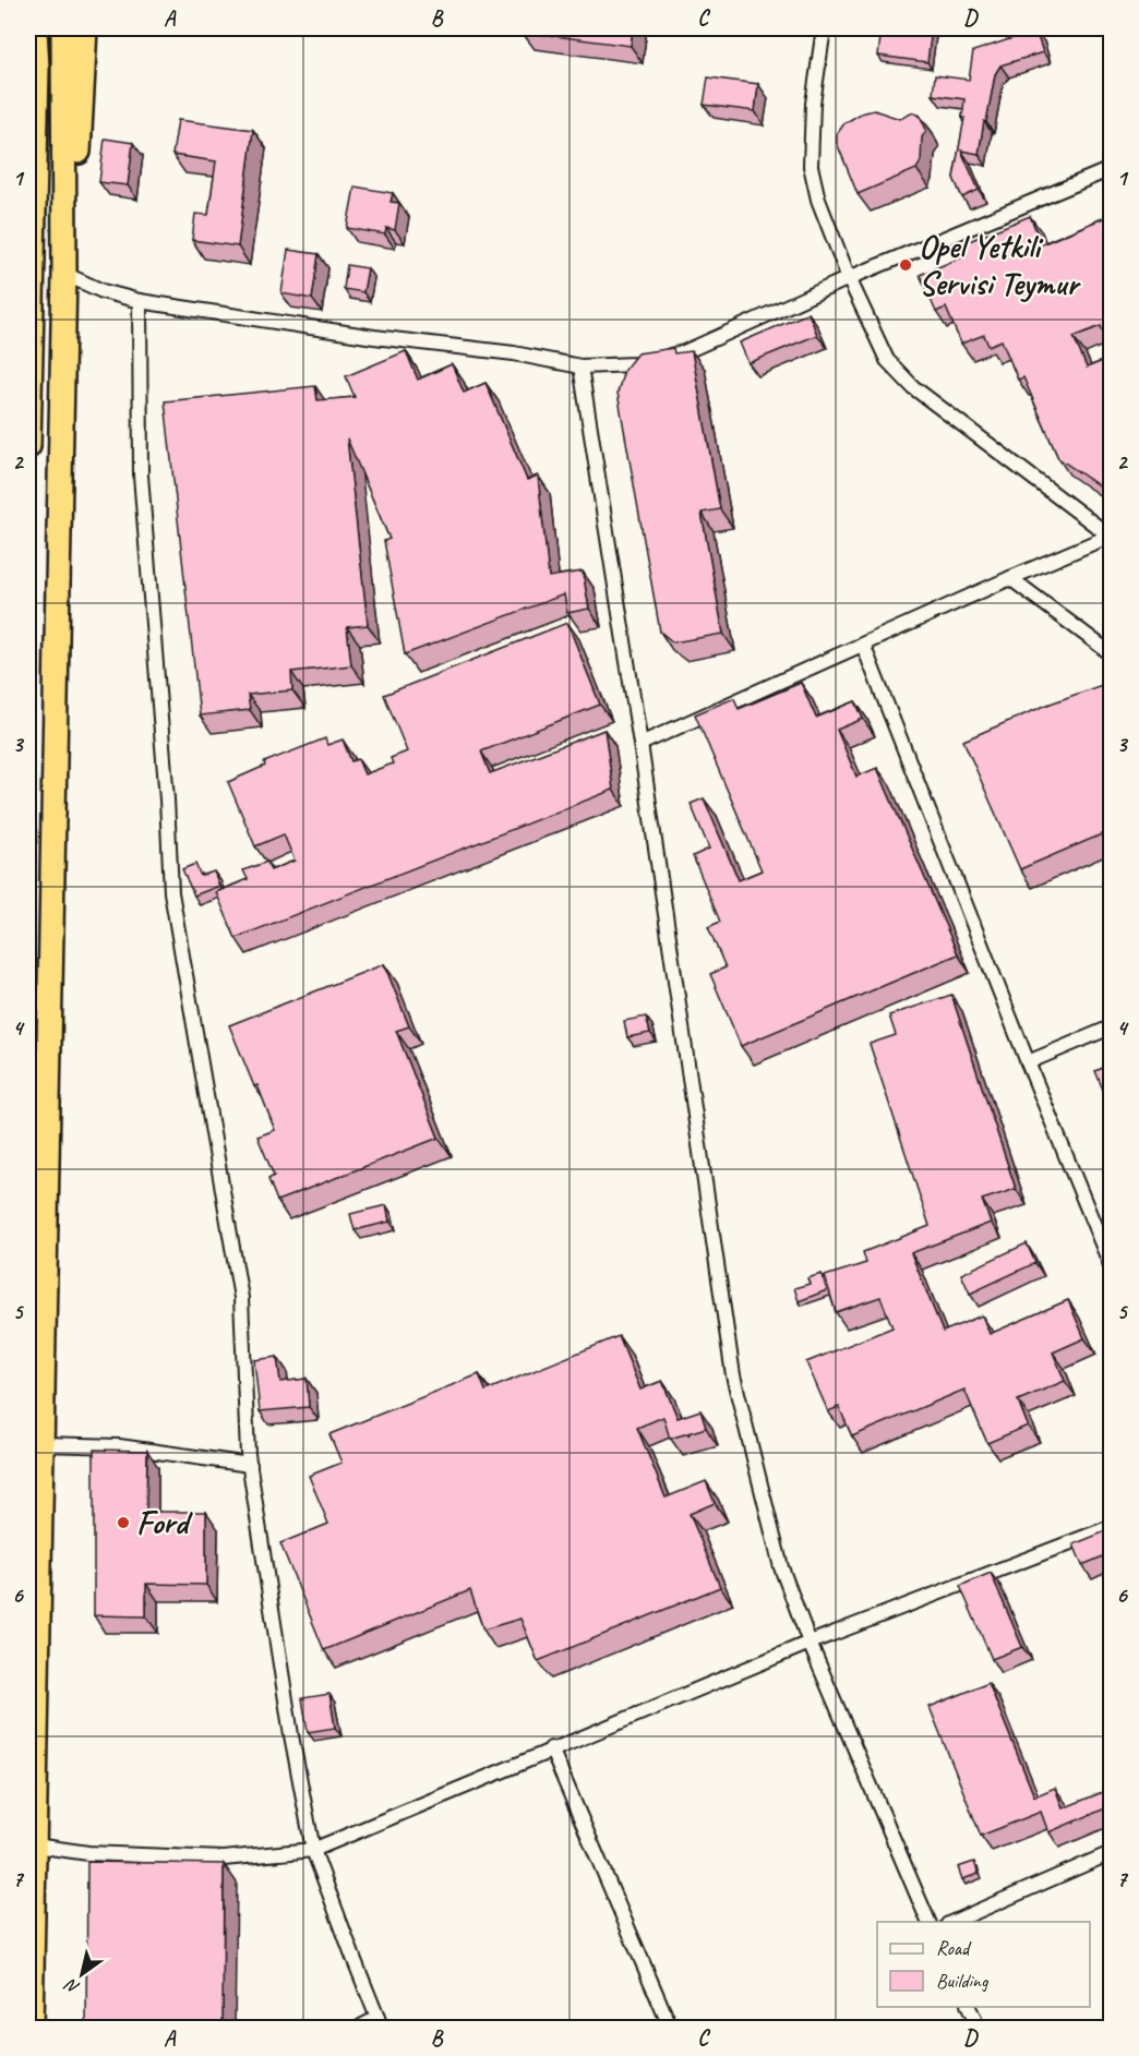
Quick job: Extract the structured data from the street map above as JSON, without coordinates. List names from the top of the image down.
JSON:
{
  "places": ["Opel Yetkili Servisi Teymur", "Ford"],
  "legend": ["Road", "Building"],
  "north": "bottom left",
  "grid": {
    "columns": [
      "A",
      "B",
      "C",
      "D"
    ],
    "rows": [
      "1",
      "2",
      "3",
      "4",
      "5",
      "6",
      "7"
    ]
  }
}
